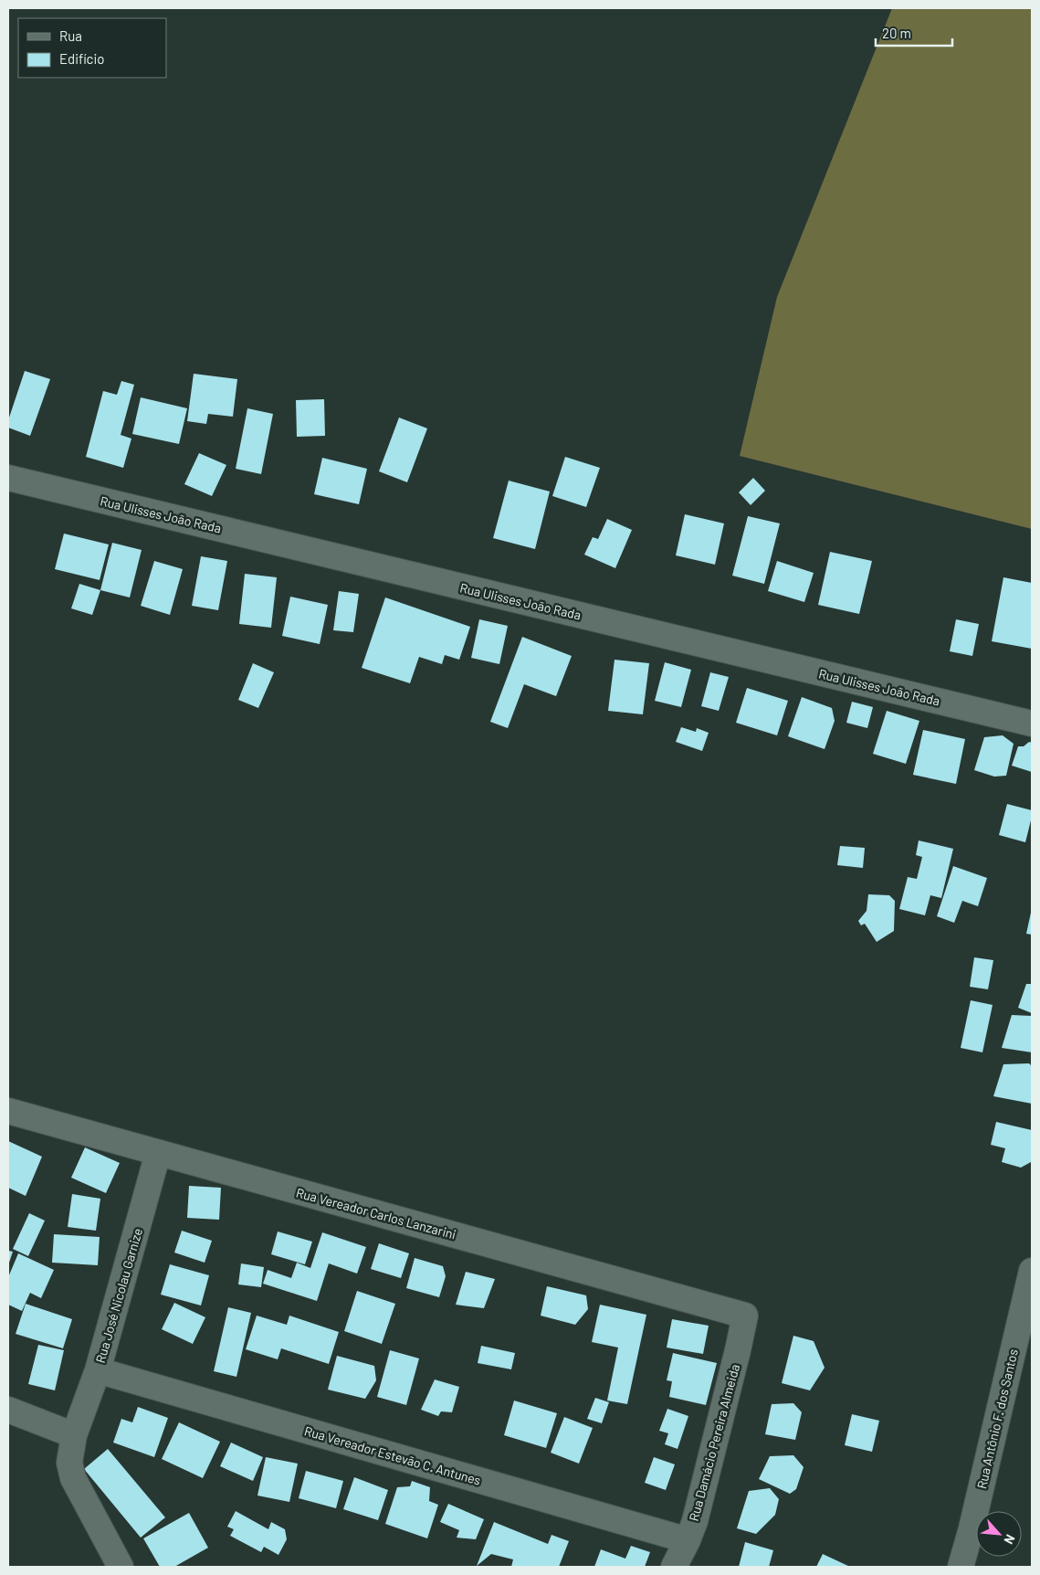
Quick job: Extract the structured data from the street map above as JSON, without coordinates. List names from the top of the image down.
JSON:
{
  "streets": {
    "street": [
      "Rua Ulisses João Rada",
      "Rua Vereador Carlos Lanzarini",
      "Rua José Nicolau Garnize",
      "Rua Antônio F. dos Santos",
      "Rua Damácio Pereira Almeida",
      "Rua Vereador Estevão C. Antunes"
    ]
  },
  "crossings": [
    ["Rua Vereador Carlos Lanzarini", "Rua José Nicolau Garnize"],
    ["Rua Vereador Carlos Lanzarini", "Rua Damácio Pereira Almeida"],
    ["Rua José Nicolau Garnize", "Rua Vereador Estevão C. Antunes"],
    ["Rua Damácio Pereira Almeida", "Rua Vereador Estevão C. Antunes"]
  ],
  "legend": ["Rua", "Edifício"],
  "scale_bar": "20 m",
  "north": "bottom right"
}
